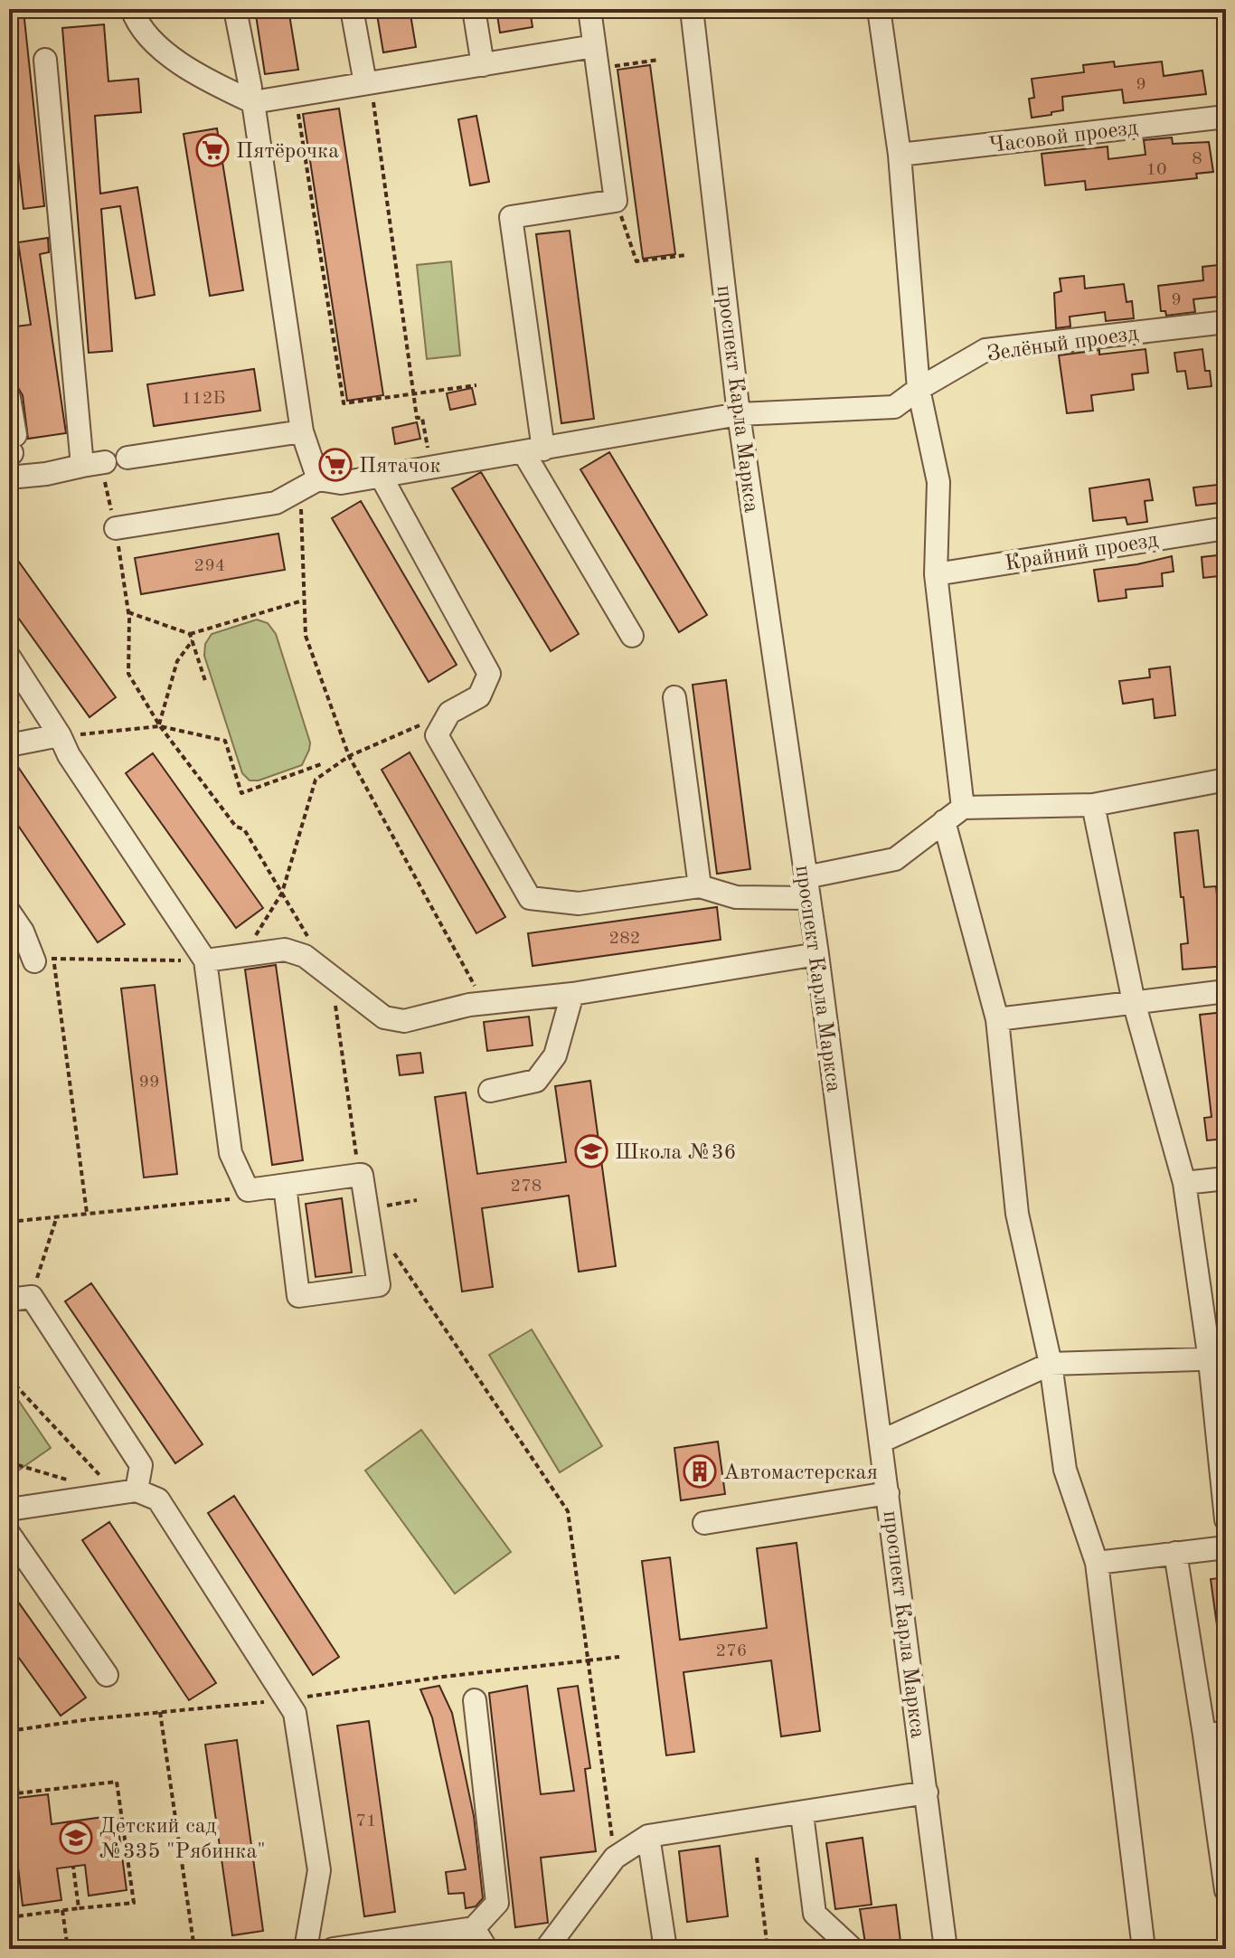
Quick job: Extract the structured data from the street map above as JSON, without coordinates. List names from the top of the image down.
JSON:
{
  "streets": {
    "street": [
      "Часовой проезд",
      "Зелёный проезд",
      "проспект Карла Маркса",
      "Крайний проезд"
    ]
  },
  "crossings": [
    ["Зелёный проезд", "проспект Карла Маркса"]
  ],
  "places": {
    "supermarket": ["Пятёрочка", "Пятачок"],
    "school or university": ["Школа №36", "Детский сад №335 \"Рябинка\""],
    "building": ["Автомастерская"]
  },
  "house_numbers": [
    "9",
    "8",
    "10",
    "9",
    "112Б",
    "294",
    "282",
    "99",
    "278",
    "276",
    "71"
  ]
}
